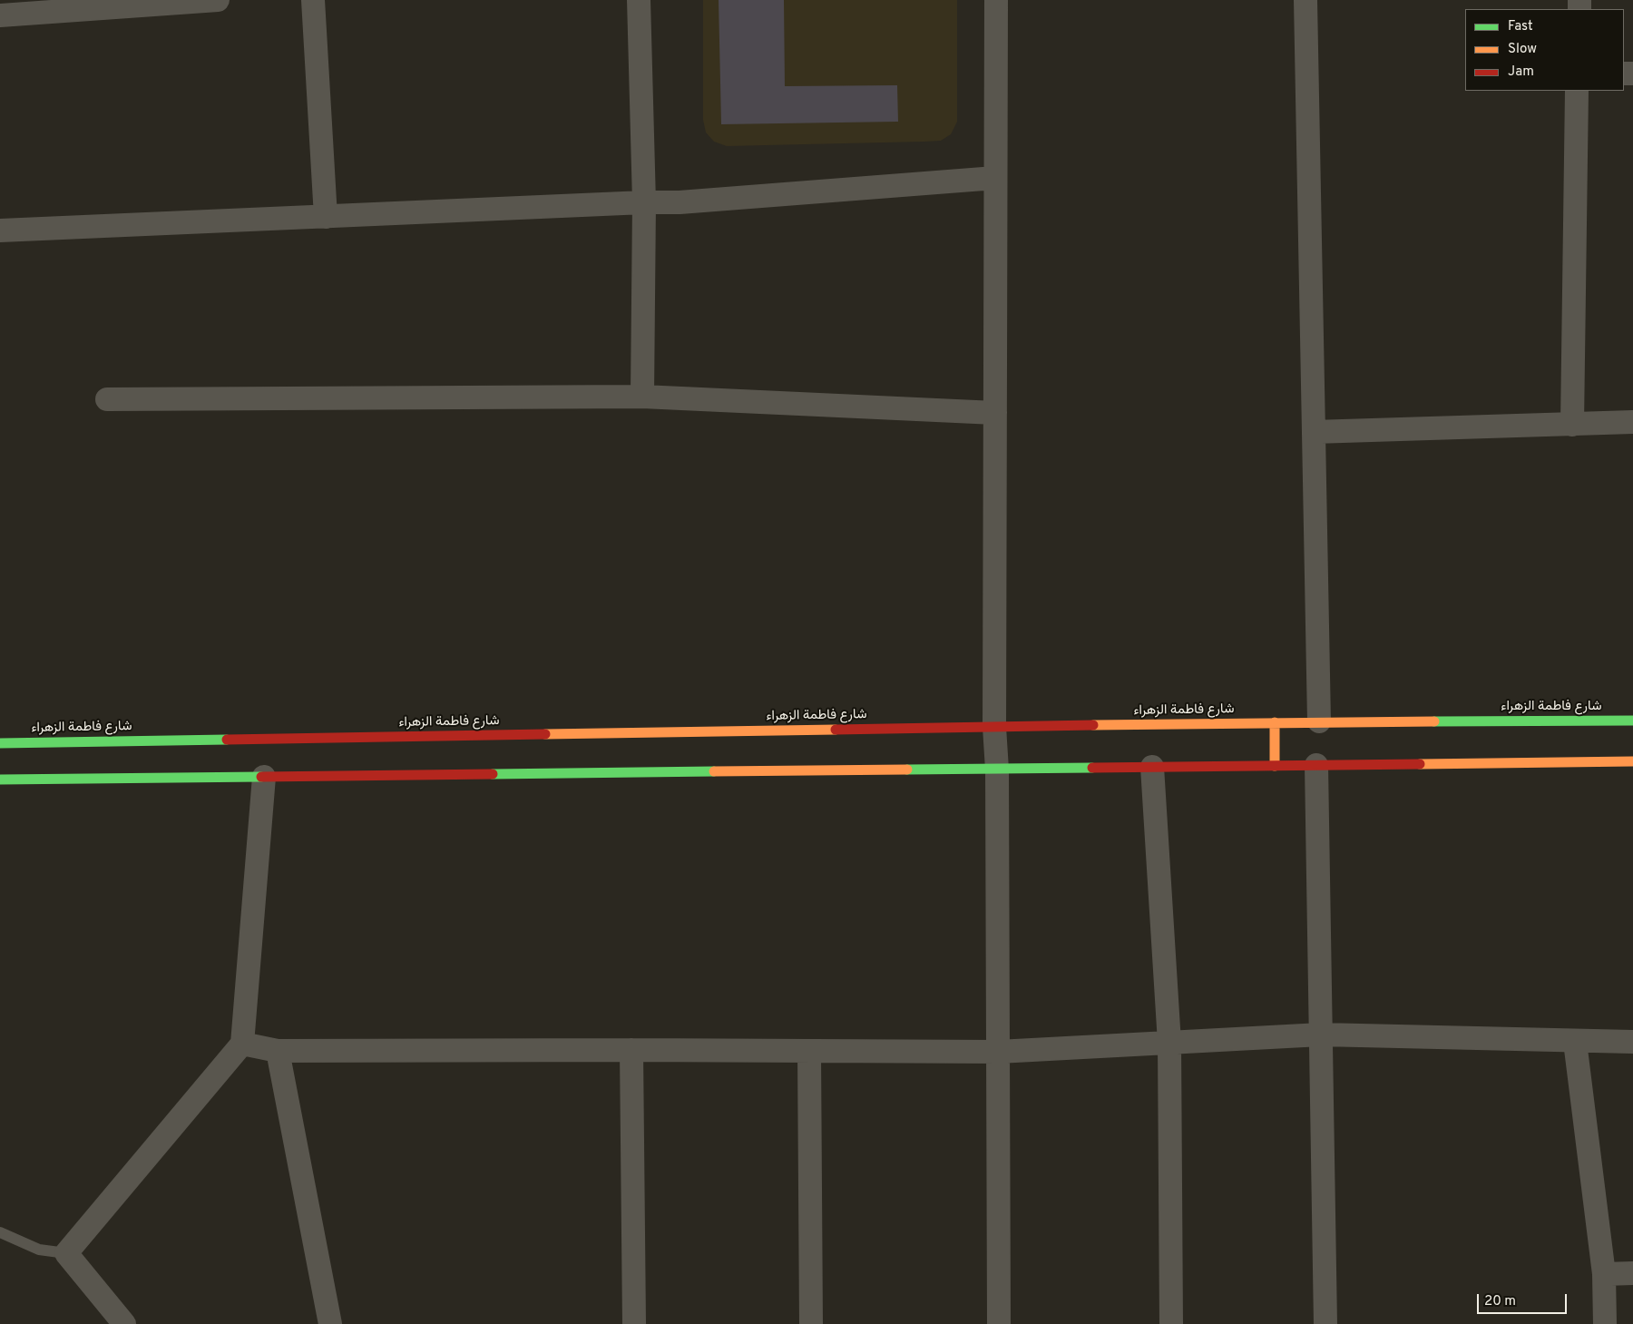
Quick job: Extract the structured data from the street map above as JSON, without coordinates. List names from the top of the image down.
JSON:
{
  "streets": {
    "main road": ["شارع فاطمة الزهراء"]
  },
  "legend": ["Fast", "Slow", "Jam"],
  "scale_bar": "20 m"
}
